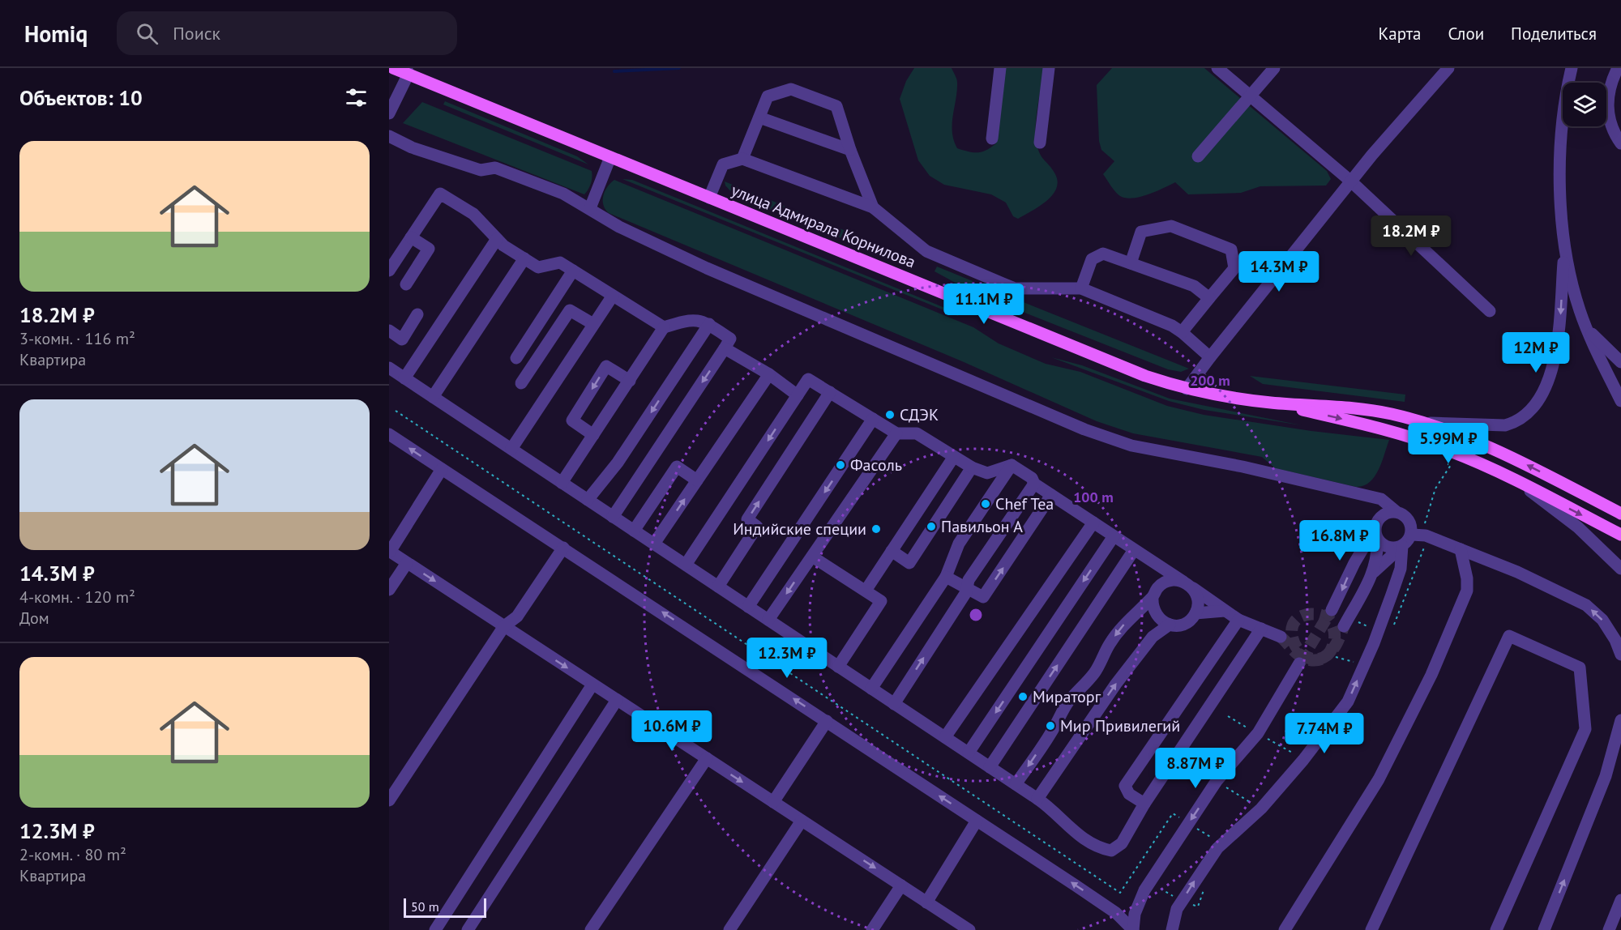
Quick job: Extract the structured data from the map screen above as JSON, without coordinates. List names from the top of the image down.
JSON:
{
  "streets": {
    "main road": ["улица Адмирала Корнилова"]
  },
  "places": [
    "СДЭК",
    "Фасоль",
    "Chef Tea",
    "Павильон А",
    "Индийские специи",
    "Мираторг",
    "Мир Привилегий"
  ],
  "scale_bar": "50 m",
  "page": {
    "header": "Homiq",
    "search": "Поиск",
    "nav": ["Карта", "Слои", "Поделиться"],
    "heading": "Объектов: 10",
    "list": [
      {
        "name": "18.2M ₽",
        "note": "3-комн. · 116 m² · Квартира"
      },
      {
        "name": "14.3M ₽",
        "note": "4-комн. · 120 m² · Дом"
      },
      {
        "name": "12.3M ₽",
        "note": "2-комн. · 80 m² · Квартира"
      }
    ],
    "price": [
      "18.2M ₽",
      "14.3M ₽",
      "11.1M ₽",
      "12M ₽",
      "5.99M ₽",
      "16.8M ₽",
      "12.3M ₽",
      "10.6M ₽",
      "7.74M ₽",
      "8.87M ₽"
    ],
    "scale": "50 m"
  },
  "rings": ["200 m", "100 m"]
}
